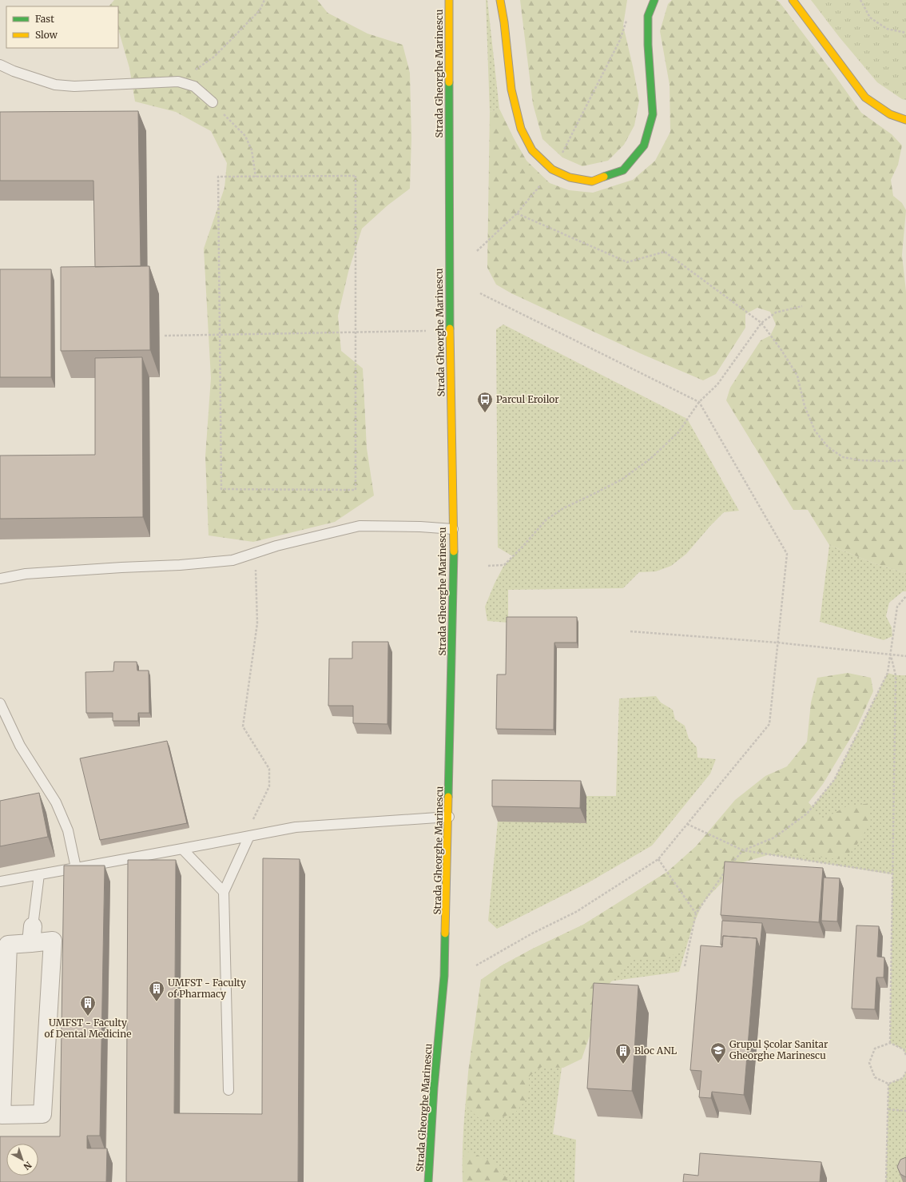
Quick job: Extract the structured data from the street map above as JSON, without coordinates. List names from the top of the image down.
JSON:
{
  "streets": {
    "main road": ["Strada Gheorghe Marinescu"]
  },
  "places": {
    "bus stop": ["Parcul Eroilor"],
    "building": ["UMFST - Faculty of Pharmacy", "UMFST - Faculty of Dental Medicine", "Bloc ANL"],
    "school or university": ["Grupul Școlar Sanitar Gheorghe Marinescu"]
  },
  "legend": ["Fast", "Slow"],
  "north": "bottom right"
}
